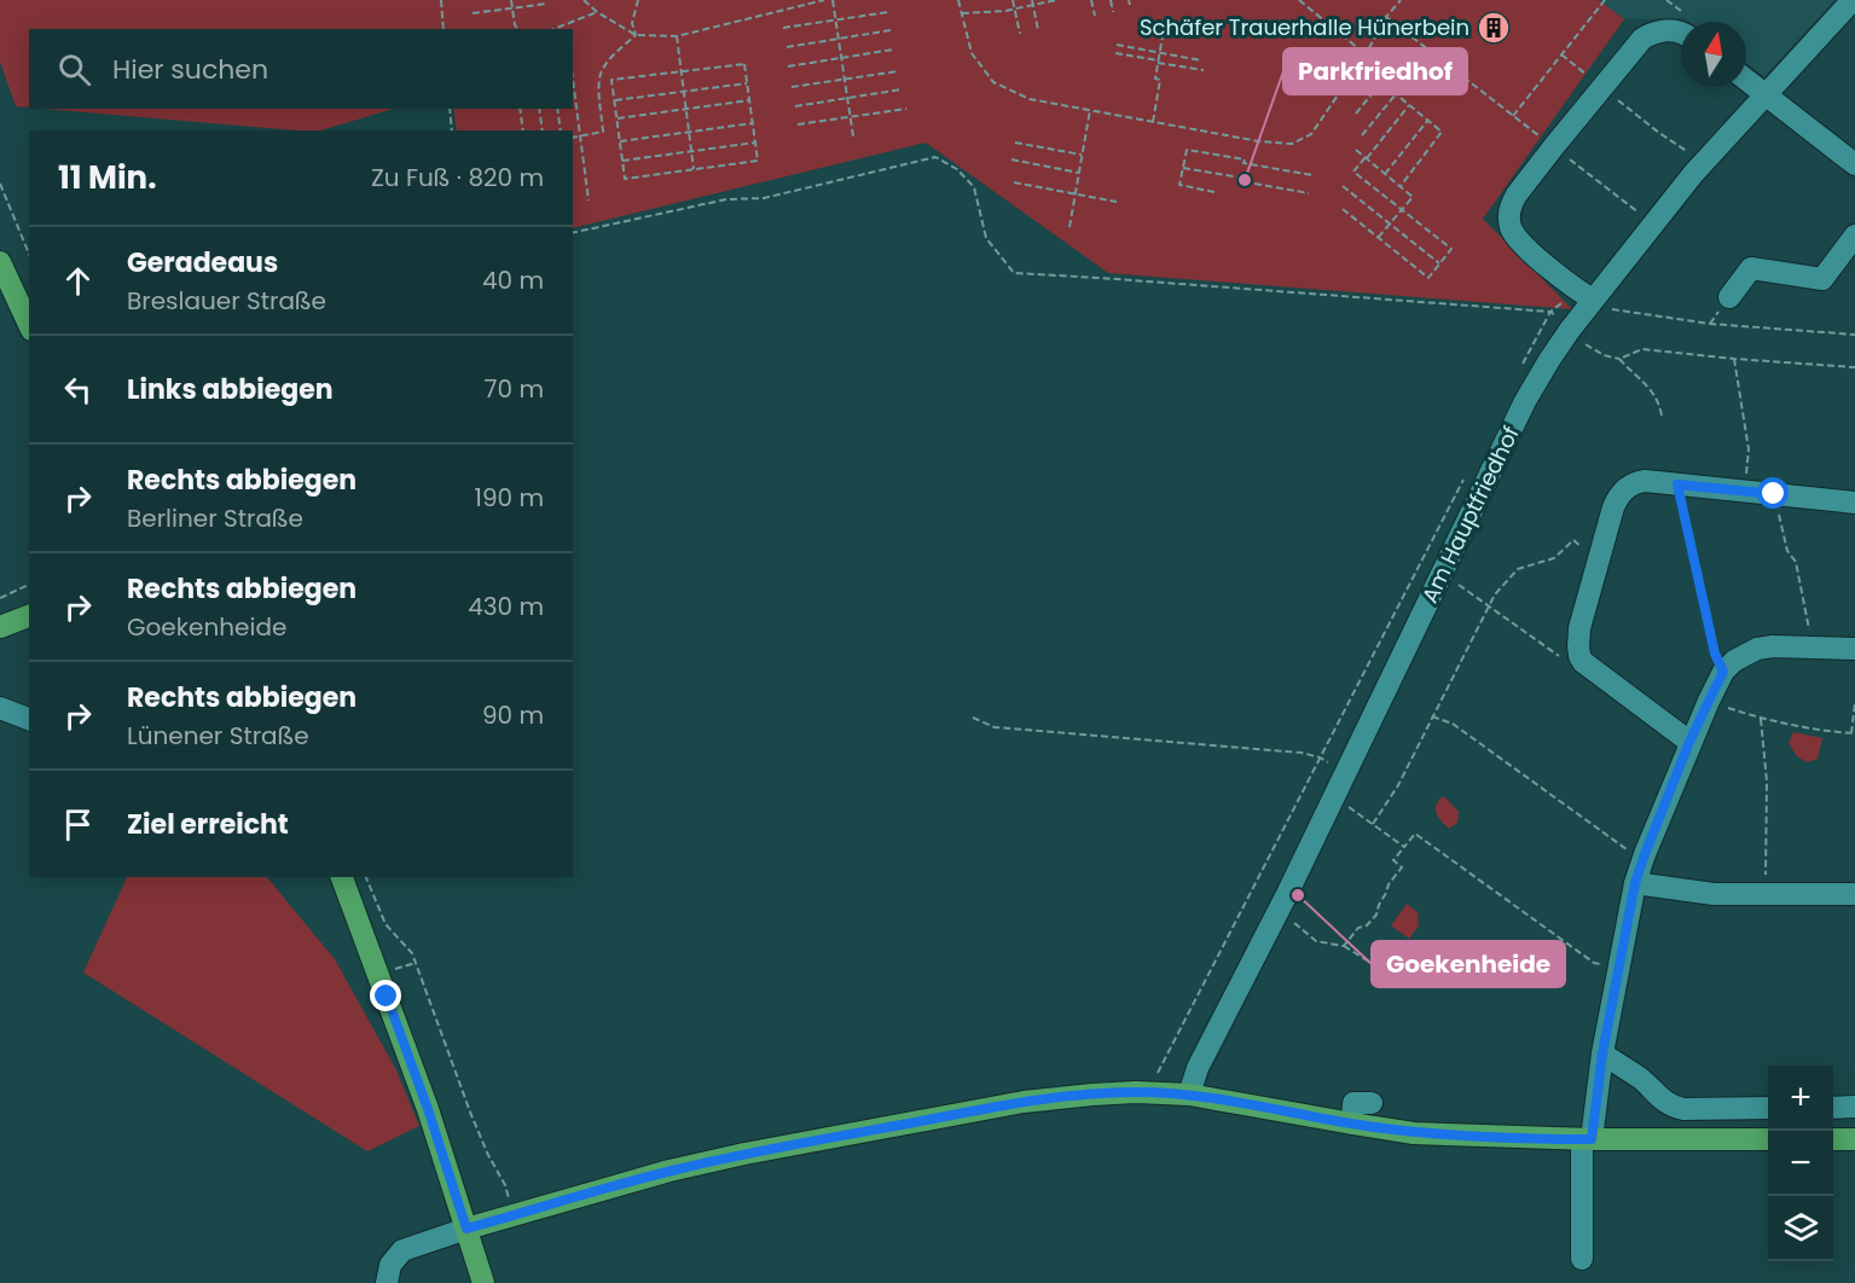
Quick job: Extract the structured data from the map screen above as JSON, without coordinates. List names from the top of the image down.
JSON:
{
  "streets": {
    "street": ["Am Hauptfriedhof"]
  },
  "places": {
    "building": ["Schäfer Trauerhalle Hünerbein"],
    "other": ["Parkfriedhof", "Goekenheide"]
  },
  "north": "top",
  "page": {
    "search": "Hier suchen",
    "heading": ["11 Min.", "Zu Fuß · 820 m"],
    "list": [
      ["Geradeaus", "Breslauer Straße", "40 m"],
      ["Links abbiegen", "70 m"],
      ["Rechts abbiegen", "Berliner Straße", "190 m"],
      ["Rechts abbiegen", "Goekenheide", "430 m"],
      ["Rechts abbiegen", "Lünener Straße", "90 m"],
      "Ziel erreicht"
    ],
    "map_buttons": ["+", "−"]
  }
}
